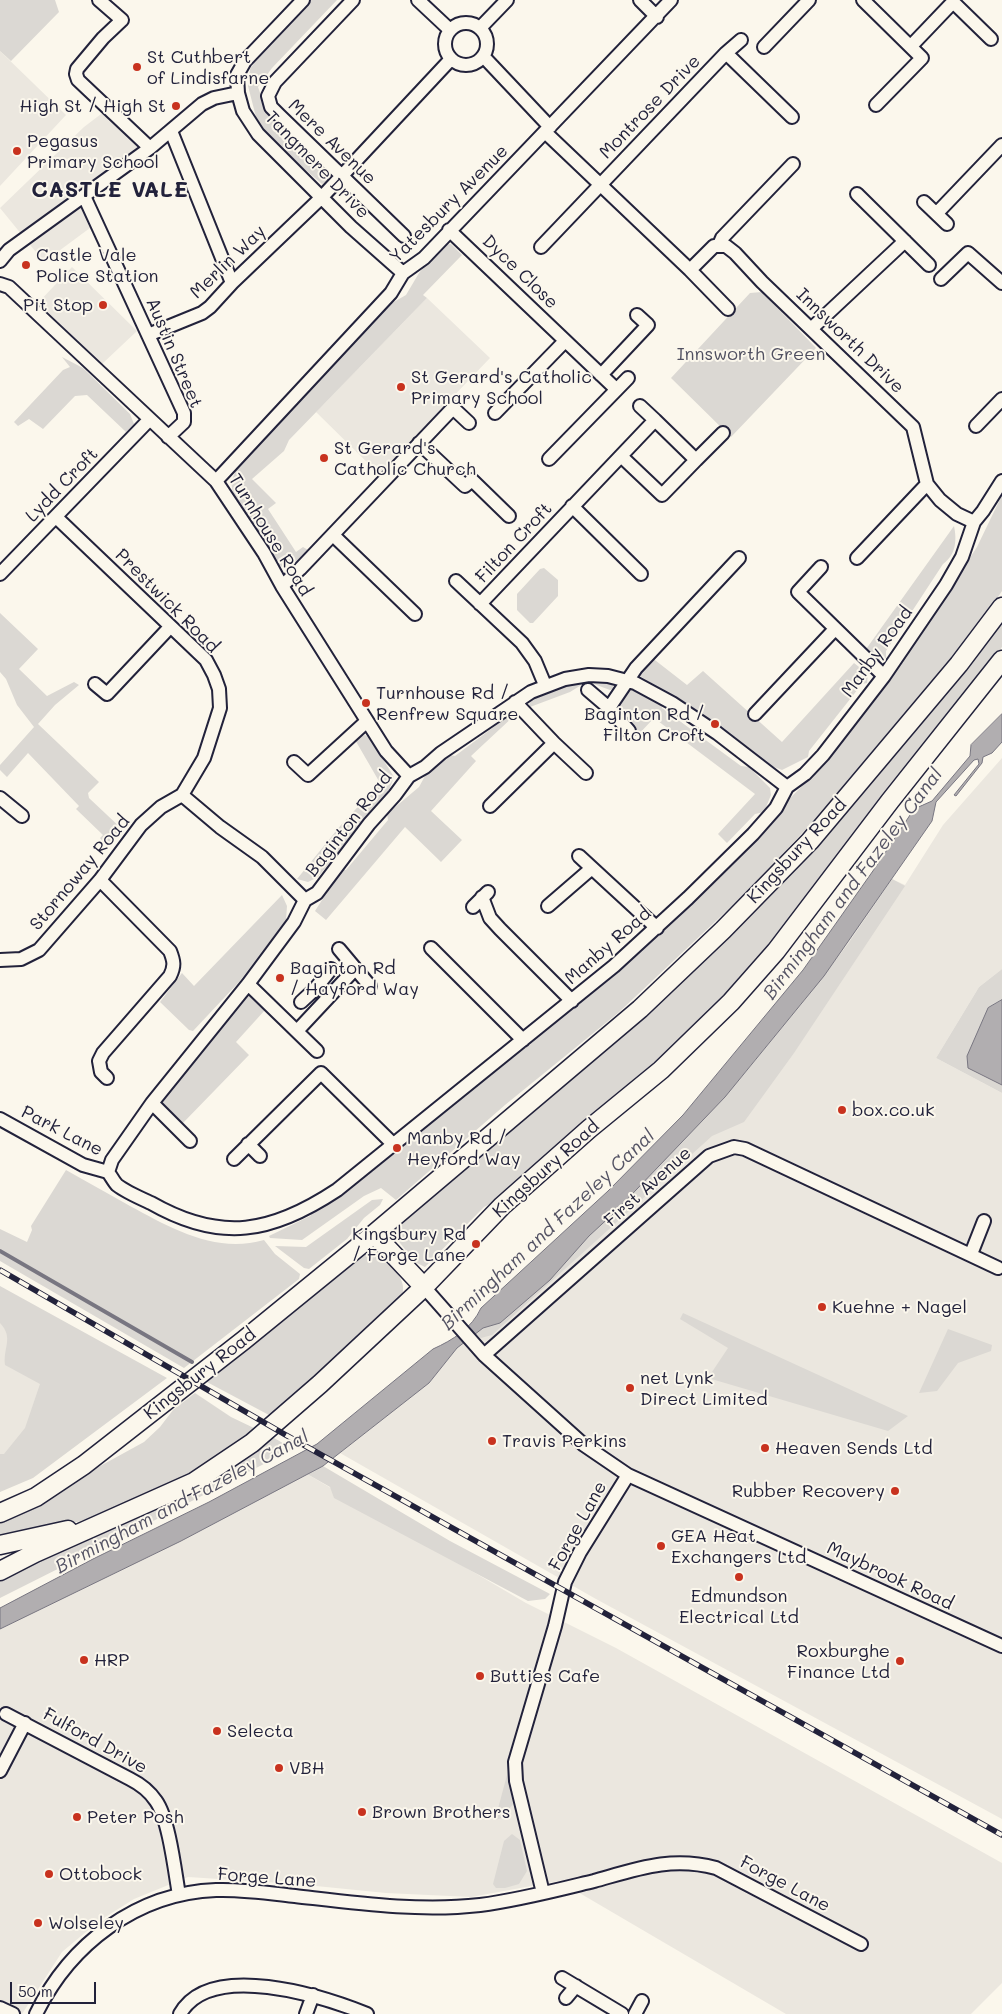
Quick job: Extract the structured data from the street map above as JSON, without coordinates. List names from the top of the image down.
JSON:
{
  "streets": {
    "highway": ["Kingsbury Road"],
    "street": [
      "Montrose Drive",
      "Mere Avenue",
      "Tangmere Drive",
      "Yatesbury Avenue",
      "Merlin Way",
      "Dyce Close",
      "Innsworth Drive",
      "Austin Street",
      "Lydd Croft",
      "Turnhouse Road",
      "Filton Croft",
      "Prestwick Road",
      "Manby Road",
      "Baginton Road",
      "Stornoway Road",
      "Park Lane",
      "First Avenue",
      "Forge Lane",
      "Maybrook Road",
      "Fulford Drive"
    ]
  },
  "crossings": [
    ["Mere Avenue", "Merlin Way"],
    ["Tangmere Drive", "Yatesbury Avenue"],
    ["Tangmere Drive", "Merlin Way"],
    ["Yatesbury Avenue", "Dyce Close"],
    ["Yatesbury Avenue", "Turnhouse Road"],
    ["Merlin Way", "Austin Street"],
    ["Innsworth Drive", "Manby Road"],
    ["Austin Street", "Turnhouse Road"],
    ["Lydd Croft", "Turnhouse Road"],
    ["Lydd Croft", "Prestwick Road"],
    ["Turnhouse Road", "Baginton Road"],
    ["Filton Croft", "Baginton Road"],
    ["Prestwick Road", "Stornoway Road"],
    ["Manby Road", "Baginton Road"],
    ["Manby Road", "Park Lane"],
    ["Baginton Road", "Park Lane"],
    ["Kingsbury Road", "Forge Lane"],
    ["First Avenue", "Forge Lane"],
    ["Forge Lane", "Maybrook Road"],
    ["Forge Lane", "Fulford Drive"]
  ],
  "districts": ["CASTLE VALE"],
  "water": ["Birmingham and Fazeley Canal"],
  "parks": ["Innsworth Green"],
  "places": [
    "St Cuthbert of Lindisfarne",
    "High St / High St",
    "Pegasus Primary School",
    "Castle Vale Police Station",
    "Pit Stop",
    "St Gerard's Catholic Primary School",
    "St Gerard's Catholic Church",
    "Turnhouse Rd / Renfrew Square",
    "Baginton Rd / Filton Croft",
    "Baginton Rd / Hayford Way",
    "box.co.uk",
    "Manby Rd / Heyford Way",
    "Kingsbury Rd / Forge Lane",
    "Kuehne + Nagel",
    "net Lynk Direct Limited",
    "Travis Perkins",
    "Heaven Sends Ltd",
    "Rubber Recovery",
    "GEA Heat Exchangers Ltd",
    "Edmundson Electrical Ltd",
    "HRP",
    "Roxburghe Finance Ltd",
    "Butties Cafe",
    "Selecta",
    "VBH",
    "Brown Brothers",
    "Peter Posh",
    "Ottobock",
    "Wolseley"
  ],
  "scale_bar": "50 m"
}
